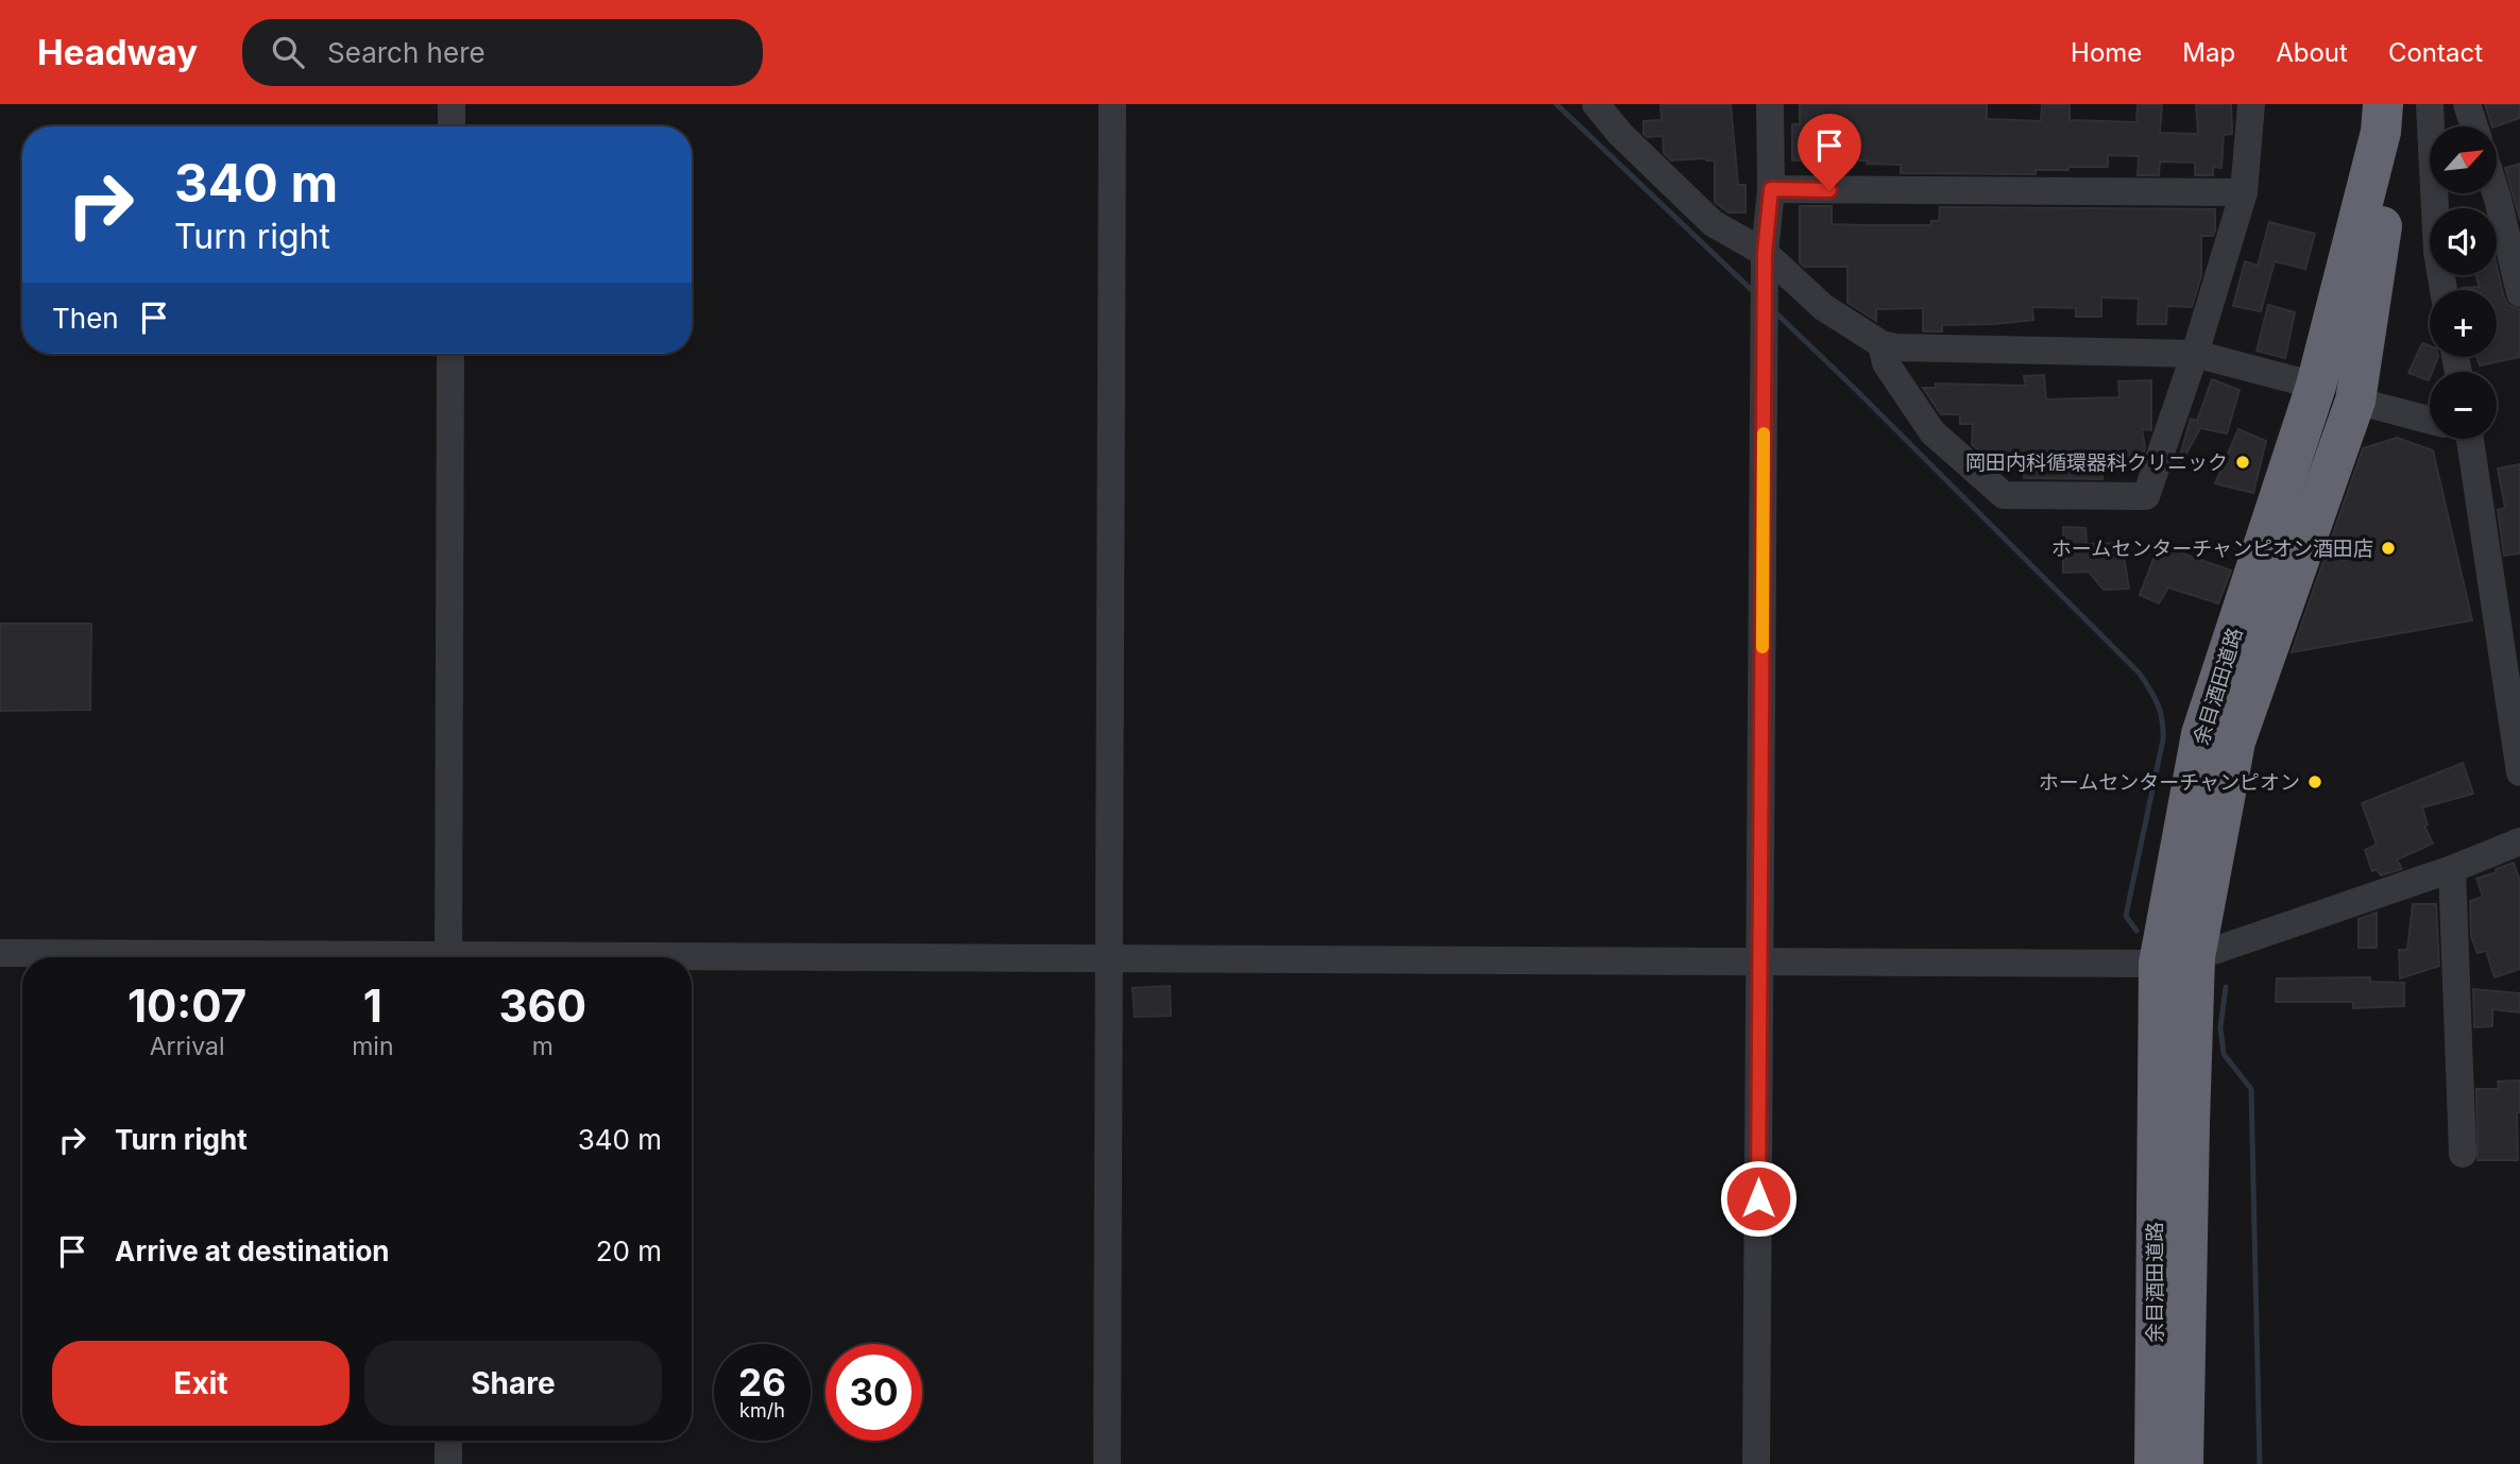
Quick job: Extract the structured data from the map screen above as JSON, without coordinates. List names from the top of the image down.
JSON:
{
  "streets": {
    "highway": ["余目酒田道路"]
  },
  "places": ["岡田内科循環器科クリニック", "ホームセンターチャンピオン酒田店", "ホームセンターチャンピオン"],
  "north": "top right",
  "page": {
    "header": "Headway",
    "search": "Search here",
    "nav": [
      "Home",
      "Map",
      "About",
      "Contact"
    ],
    "map_buttons": ["+", "−"],
    "turn": ["340 m", "Turn right"],
    "then": "Then",
    "eta": [
      "10:07",
      "Arrival",
      "1",
      "min",
      "360",
      "m"
    ],
    "list": [
      {
        "name": "Turn right",
        "value": "340 m"
      },
      {
        "name": "Arrive at destination",
        "value": "20 m"
      }
    ],
    "buttons": ["Exit", "Share"],
    "speed": "26 km/h",
    "limit": "30"
  }
}
